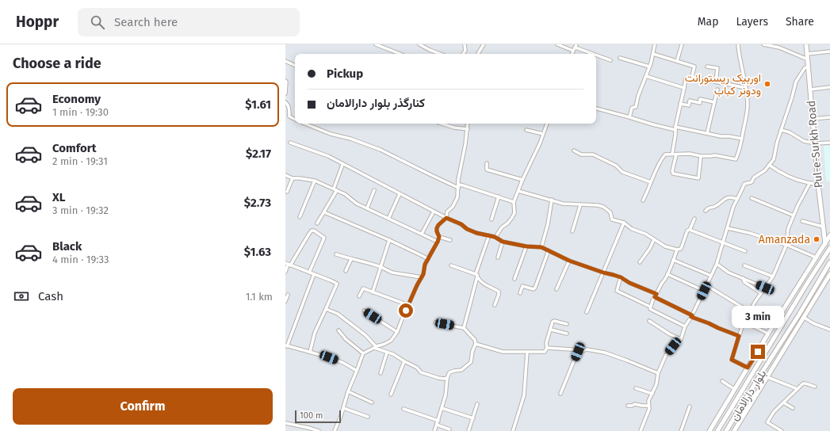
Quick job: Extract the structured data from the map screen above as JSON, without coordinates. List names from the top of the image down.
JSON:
{
  "streets": {
    "street": ["Pul-e-Surkh Road", "بلوار دارالامان"]
  },
  "places": ["اوربیک ریستورانت ودونر کباب", "Amanzada"],
  "scale_bar": "100 m",
  "page": {
    "header": "Hoppr",
    "search": "Search here",
    "nav": ["Map", "Layers", "Share"],
    "heading": "Choose a ride",
    "banner": ["Pickup", "کنارگذر بلوار دارالامان"],
    "list": [
      {
        "name": "Economy",
        "note": "1 min · 19:30",
        "value": "$1.61"
      },
      {
        "name": "Comfort",
        "note": "2 min · 19:31",
        "value": "$2.17"
      },
      {
        "name": "XL",
        "note": "3 min · 19:32",
        "value": "$2.73"
      },
      {
        "name": "Black",
        "note": "4 min · 19:33",
        "value": "$1.63"
      }
    ],
    "pay": ["Cash", "1.1 km"],
    "bubble": "3 min",
    "buttons": "Confirm",
    "scale": "100 m"
  }
}
